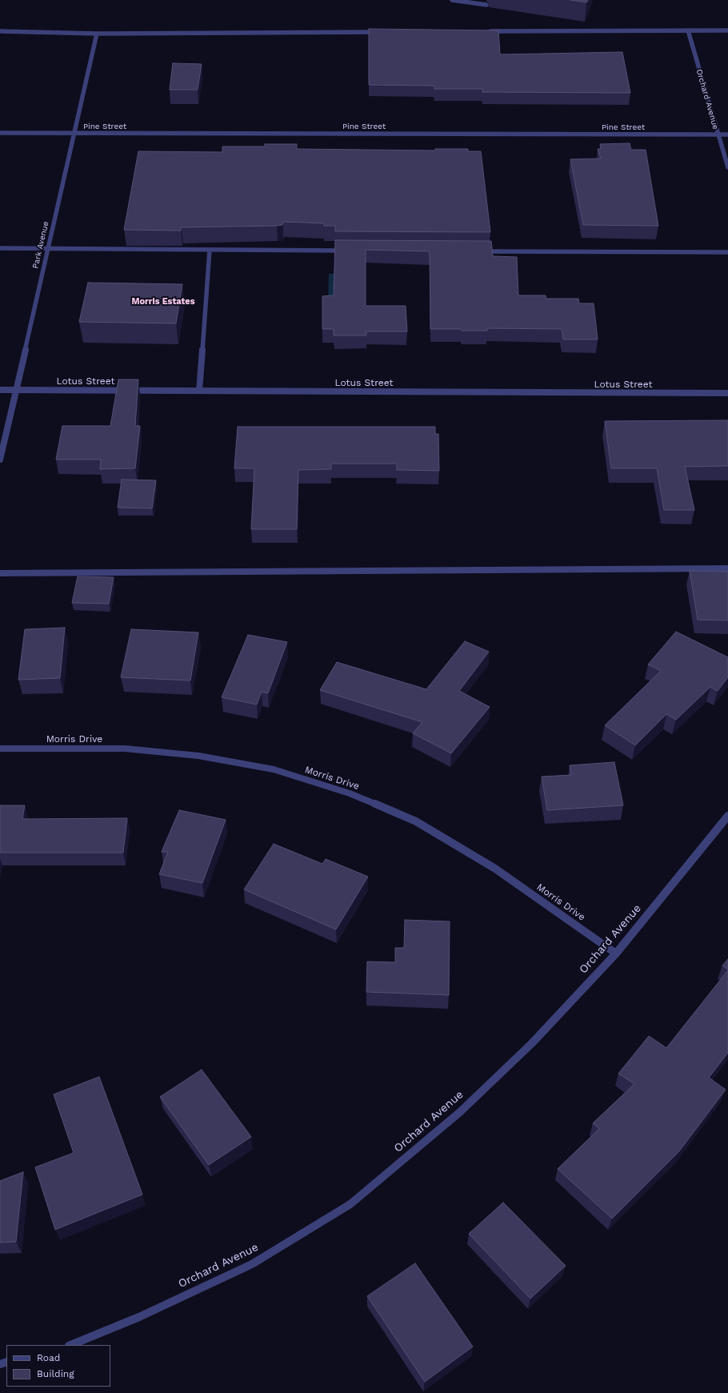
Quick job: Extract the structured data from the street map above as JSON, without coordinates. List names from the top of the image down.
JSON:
{
  "streets": {
    "street": [
      "Orchard Avenue",
      "Pine Street",
      "Park Avenue",
      "Lotus Street",
      "Morris Drive"
    ]
  },
  "crossings": [
    ["Orchard Avenue", "Pine Street"],
    ["Orchard Avenue", "Morris Drive"],
    ["Pine Street", "Park Avenue"],
    ["Park Avenue", "Lotus Street"]
  ],
  "districts": ["Morris Estates"],
  "legend": ["Road", "Building"]
}
